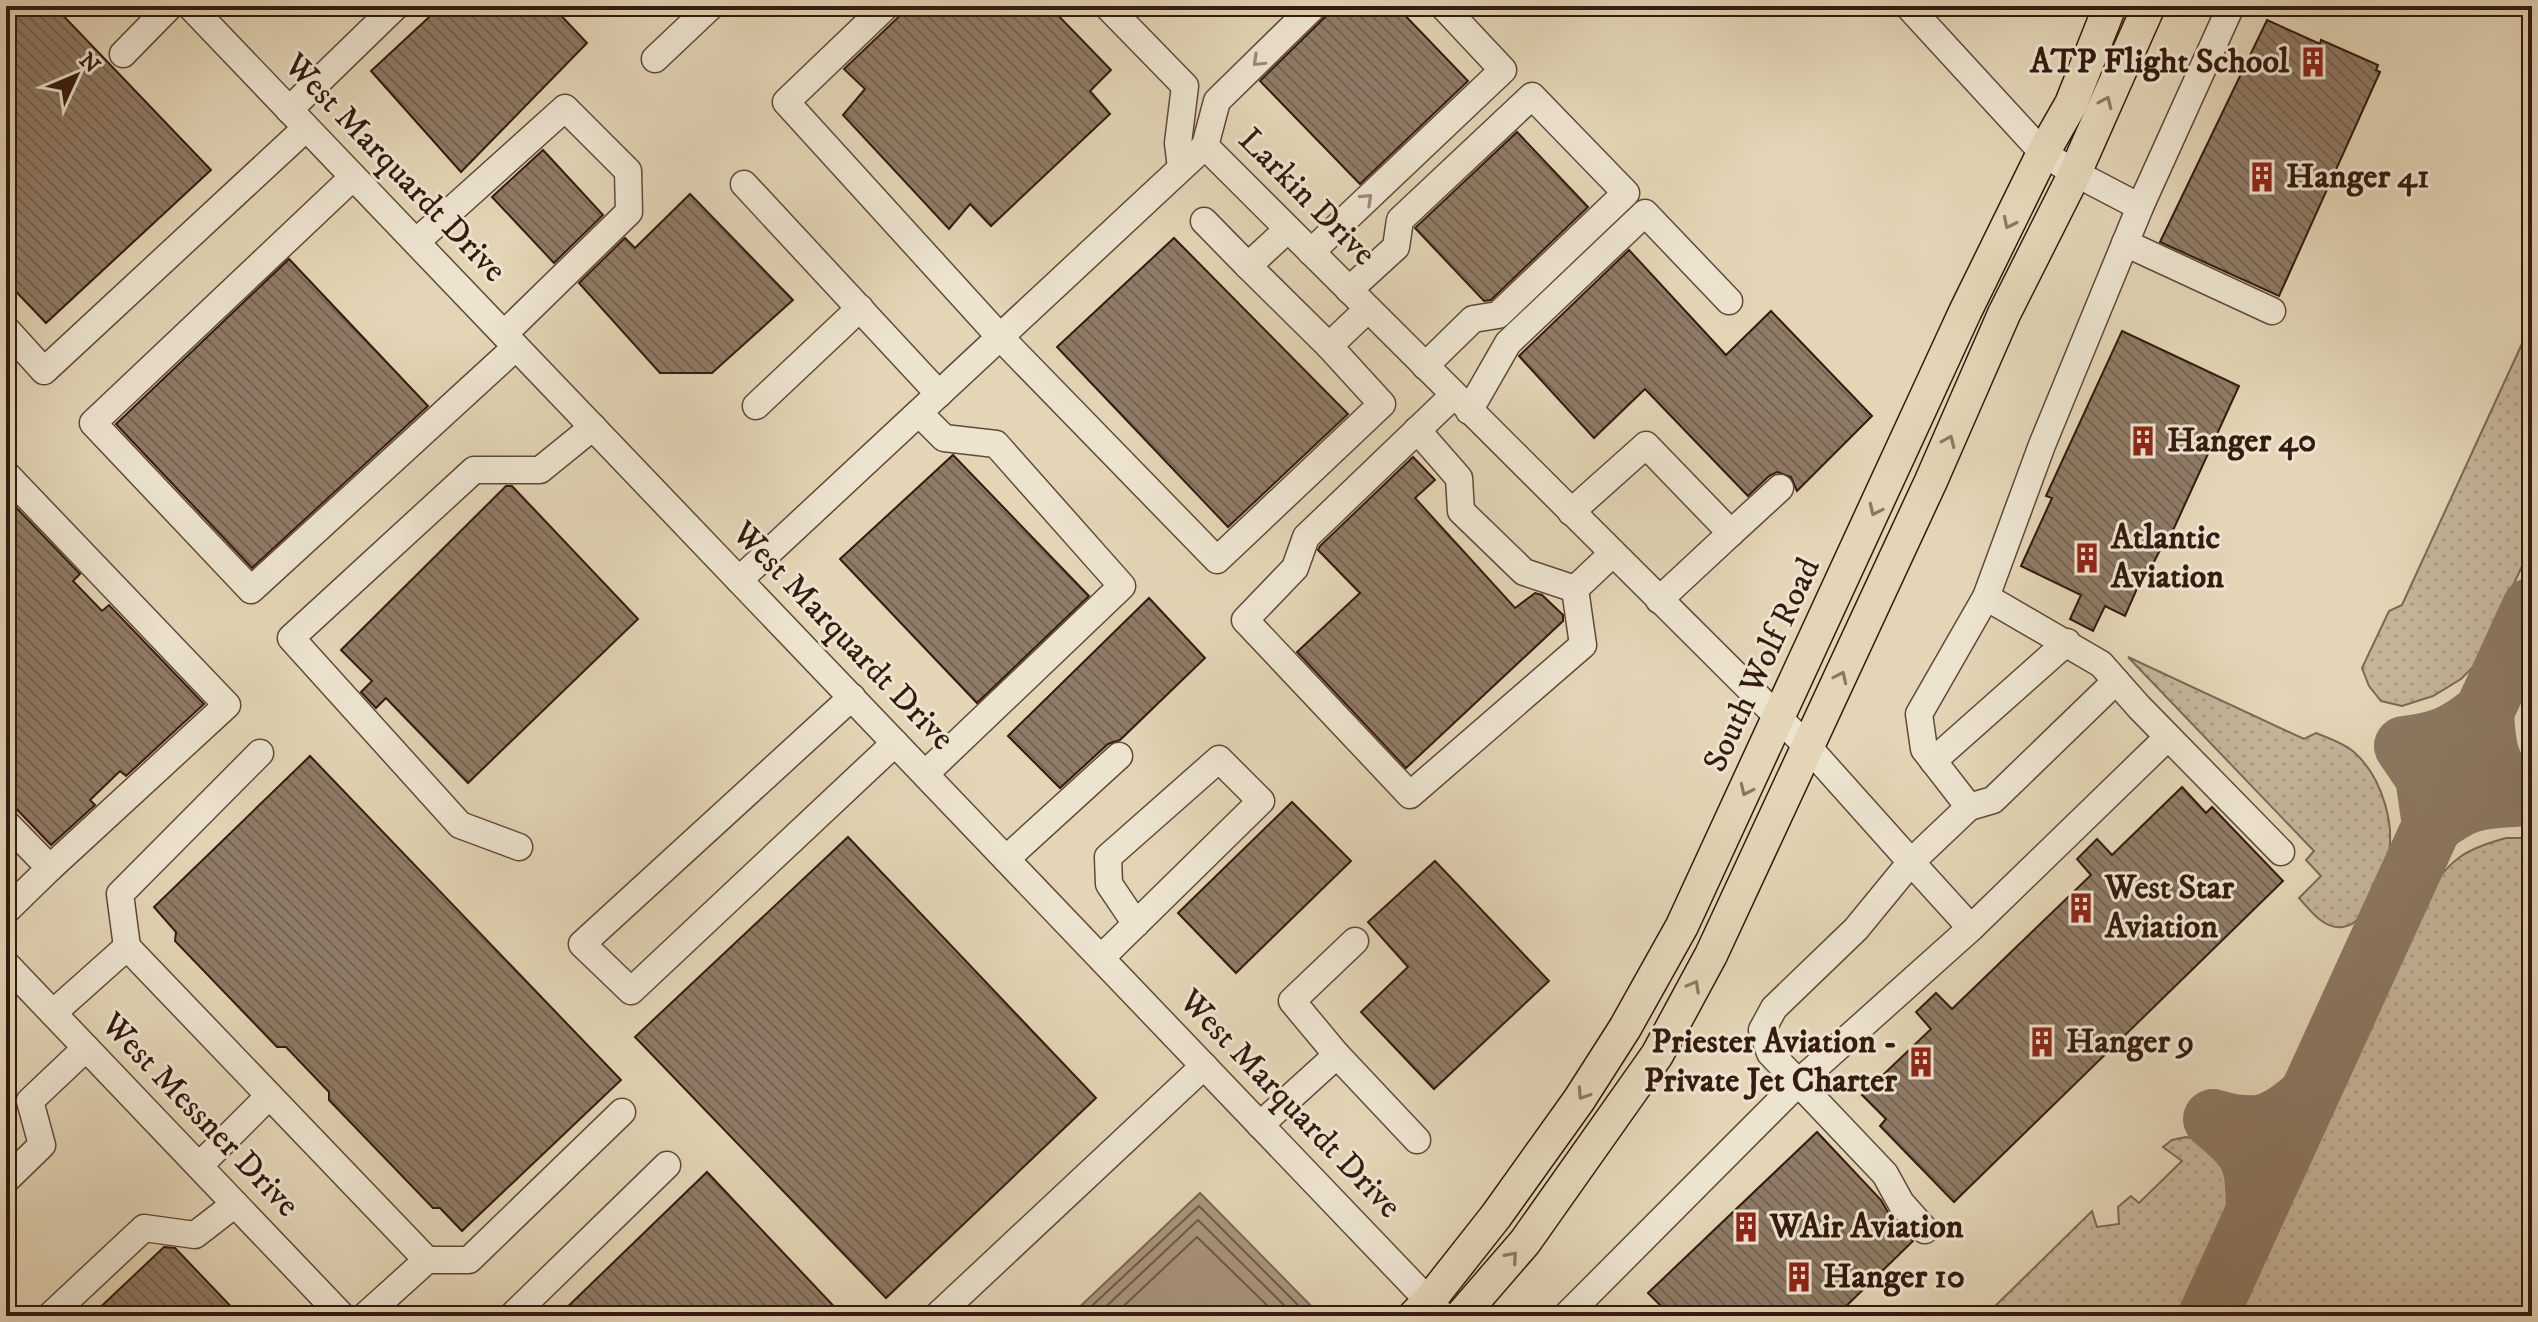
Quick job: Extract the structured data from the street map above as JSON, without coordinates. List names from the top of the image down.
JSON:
{
  "streets": {
    "main road": ["South Wolf Road"],
    "street": ["West Marquardt Drive", "Larkin Drive", "West Messner Drive"]
  },
  "crossings": [
    ["West Marquardt Drive", "Larkin Drive"],
    ["West Marquardt Drive", "South Wolf Road"],
    ["Larkin Drive", "South Wolf Road"]
  ],
  "places": {
    "building": [
      "ATP Flight School",
      "Hanger 41",
      "Hanger 40",
      "Atlantic Aviation",
      "West Star Aviation",
      "Hanger 9",
      "Priester Aviation - Private Jet Charter",
      "WAir Aviation",
      "Hanger 10"
    ]
  },
  "north": "top right"
}
